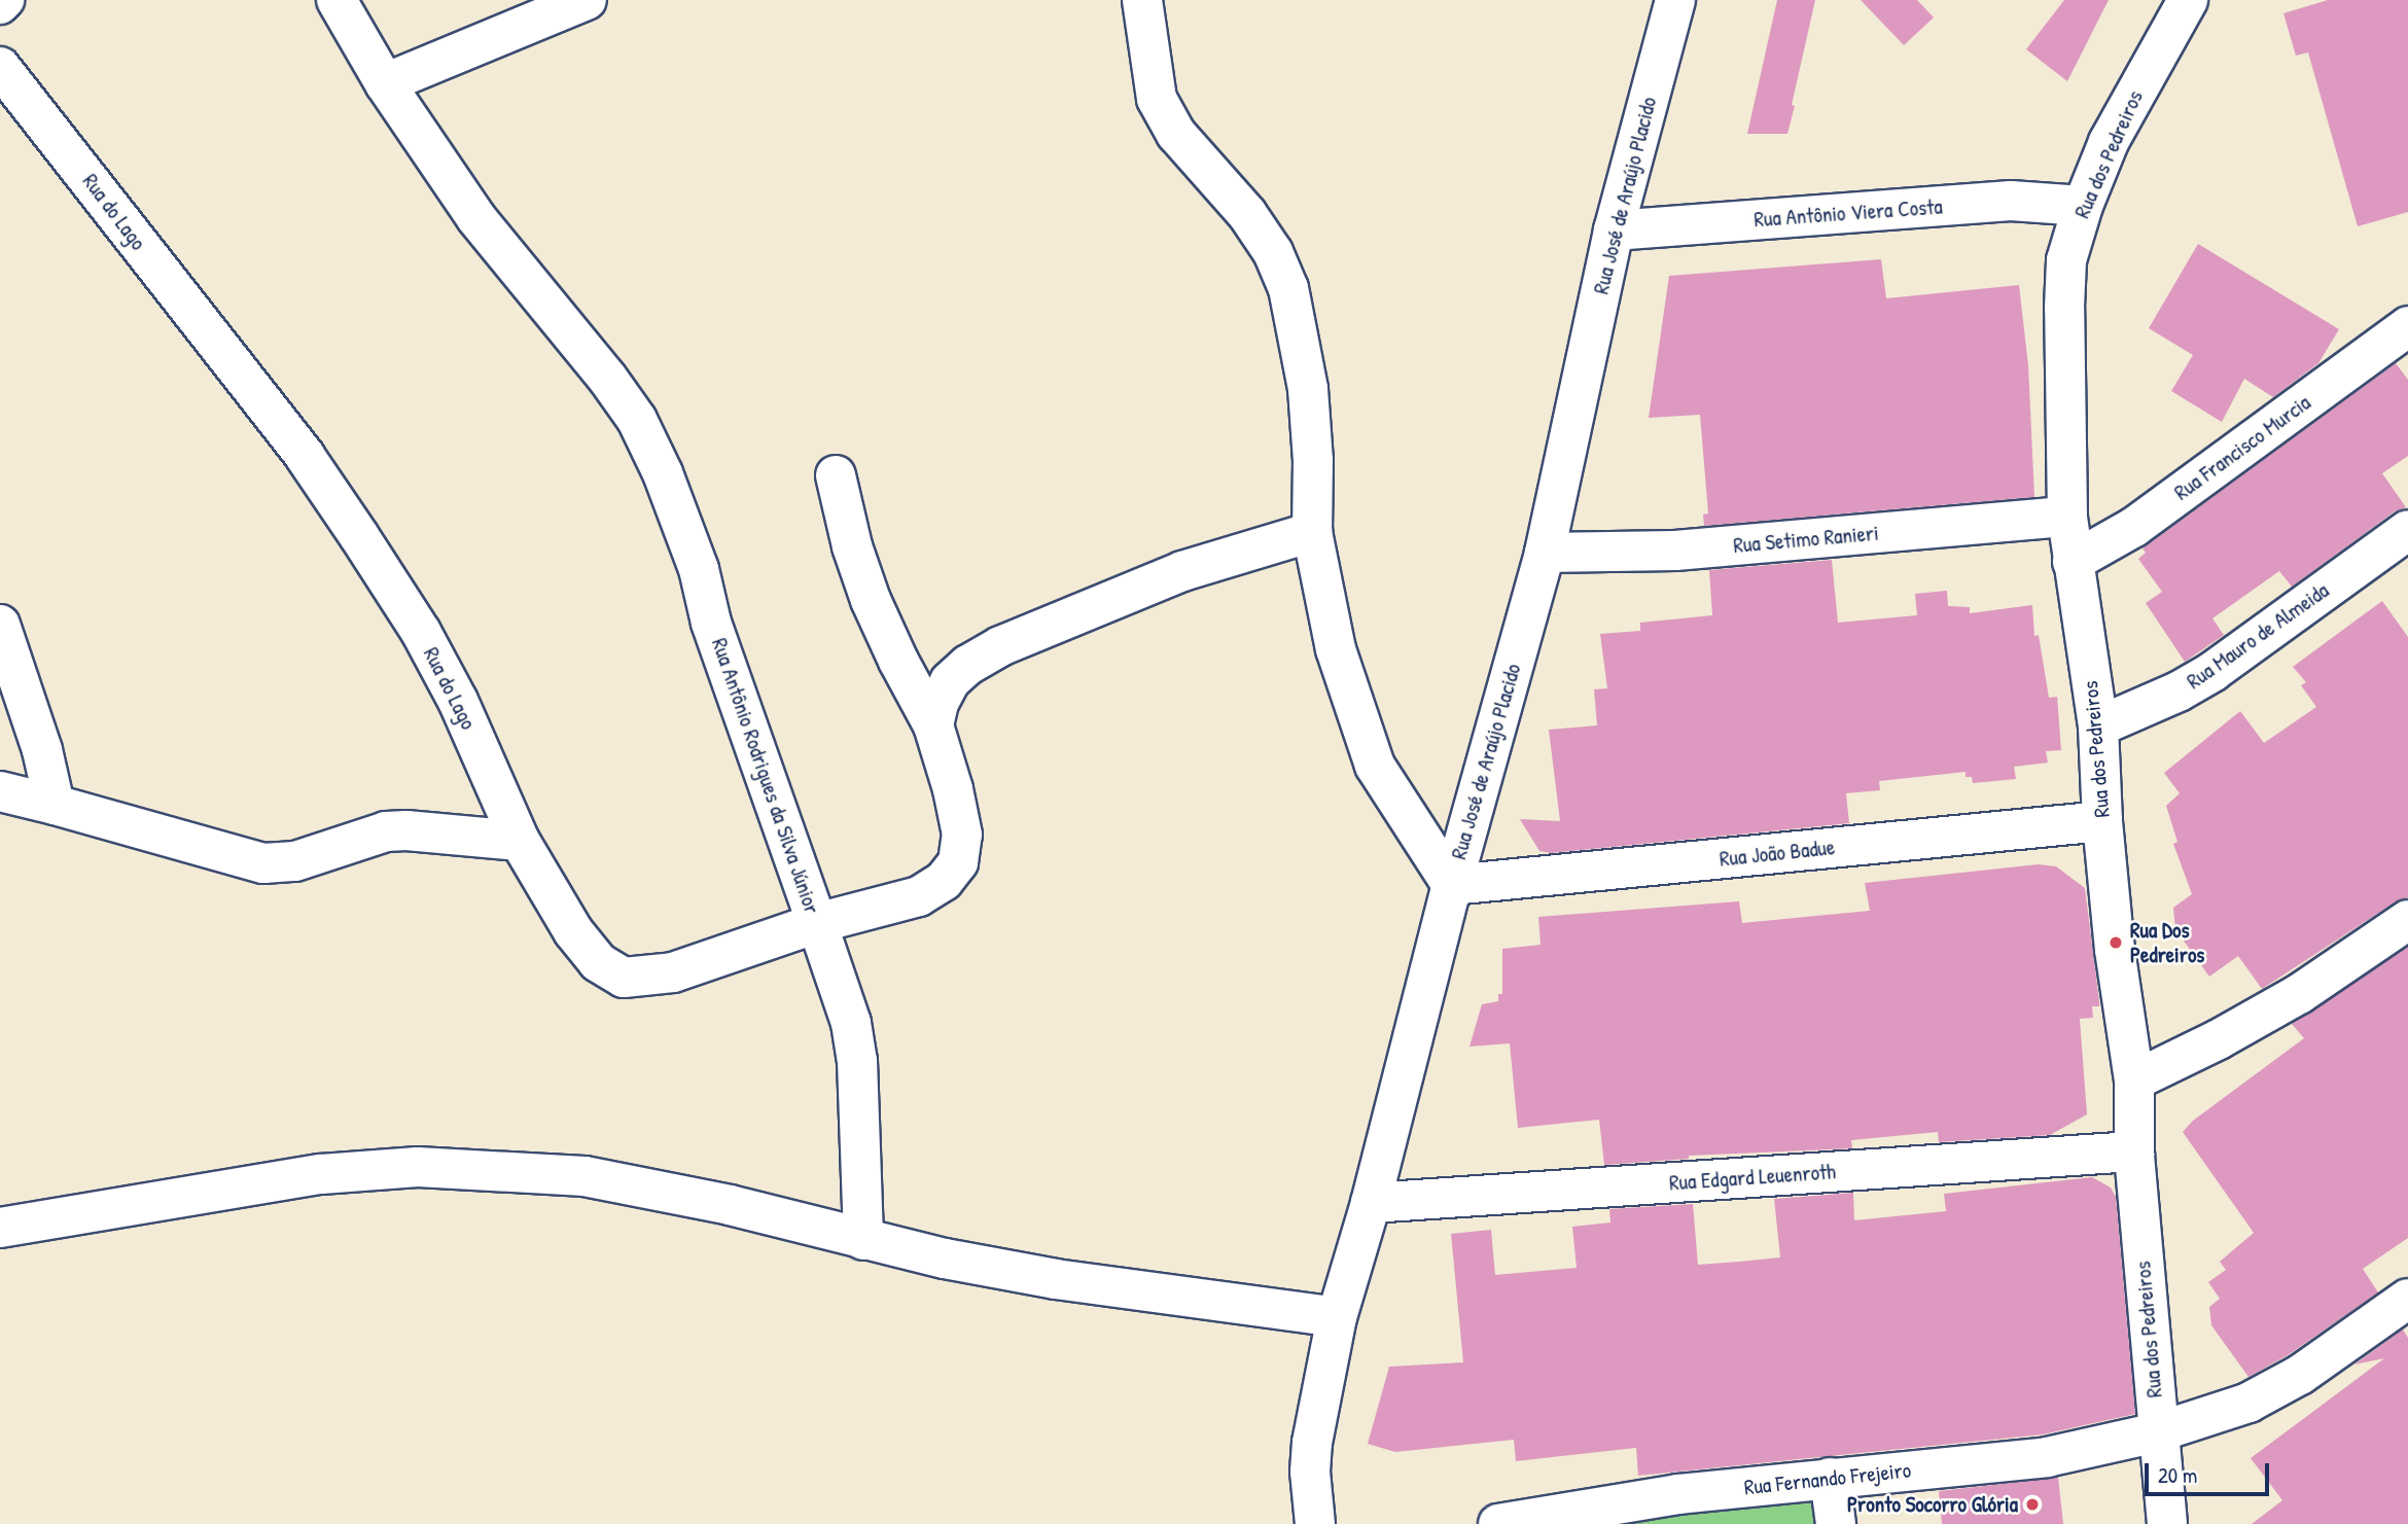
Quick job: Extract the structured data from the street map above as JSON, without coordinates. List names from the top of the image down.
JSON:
{
  "streets": {
    "street": [
      "Rua dos Pedreiros",
      "Rua José de Araújo Placido",
      "Rua do Lago",
      "Rua Antônio Viera Costa",
      "Rua Francisco Murcia",
      "Rua Setimo Ranieri",
      "Rua Mauro de Almeida",
      "Rua Antônio Rodrigues da Silva Júnior",
      "Rua João Badue",
      "Rua Edgard Leuenroth",
      "Rua Fernando Frejeiro"
    ]
  },
  "crossings": [
    ["Rua dos Pedreiros", "Rua Antônio Viera Costa"],
    ["Rua dos Pedreiros", "Rua Francisco Murcia"],
    ["Rua dos Pedreiros", "Rua Setimo Ranieri"],
    ["Rua dos Pedreiros", "Rua Mauro de Almeida"],
    ["Rua dos Pedreiros", "Rua João Badue"],
    ["Rua dos Pedreiros", "Rua Edgard Leuenroth"],
    ["Rua dos Pedreiros", "Rua Fernando Frejeiro"],
    ["Rua José de Araújo Placido", "Rua Antônio Viera Costa"],
    ["Rua José de Araújo Placido", "Rua Setimo Ranieri"],
    ["Rua José de Araújo Placido", "Rua João Badue"],
    ["Rua José de Araújo Placido", "Rua Edgard Leuenroth"],
    ["Rua do Lago", "Rua Antônio Rodrigues da Silva Júnior"]
  ],
  "places": ["Rua Dos Pedreiros", "Pronto Socorro Glória"],
  "scale_bar": "20 m"
}
